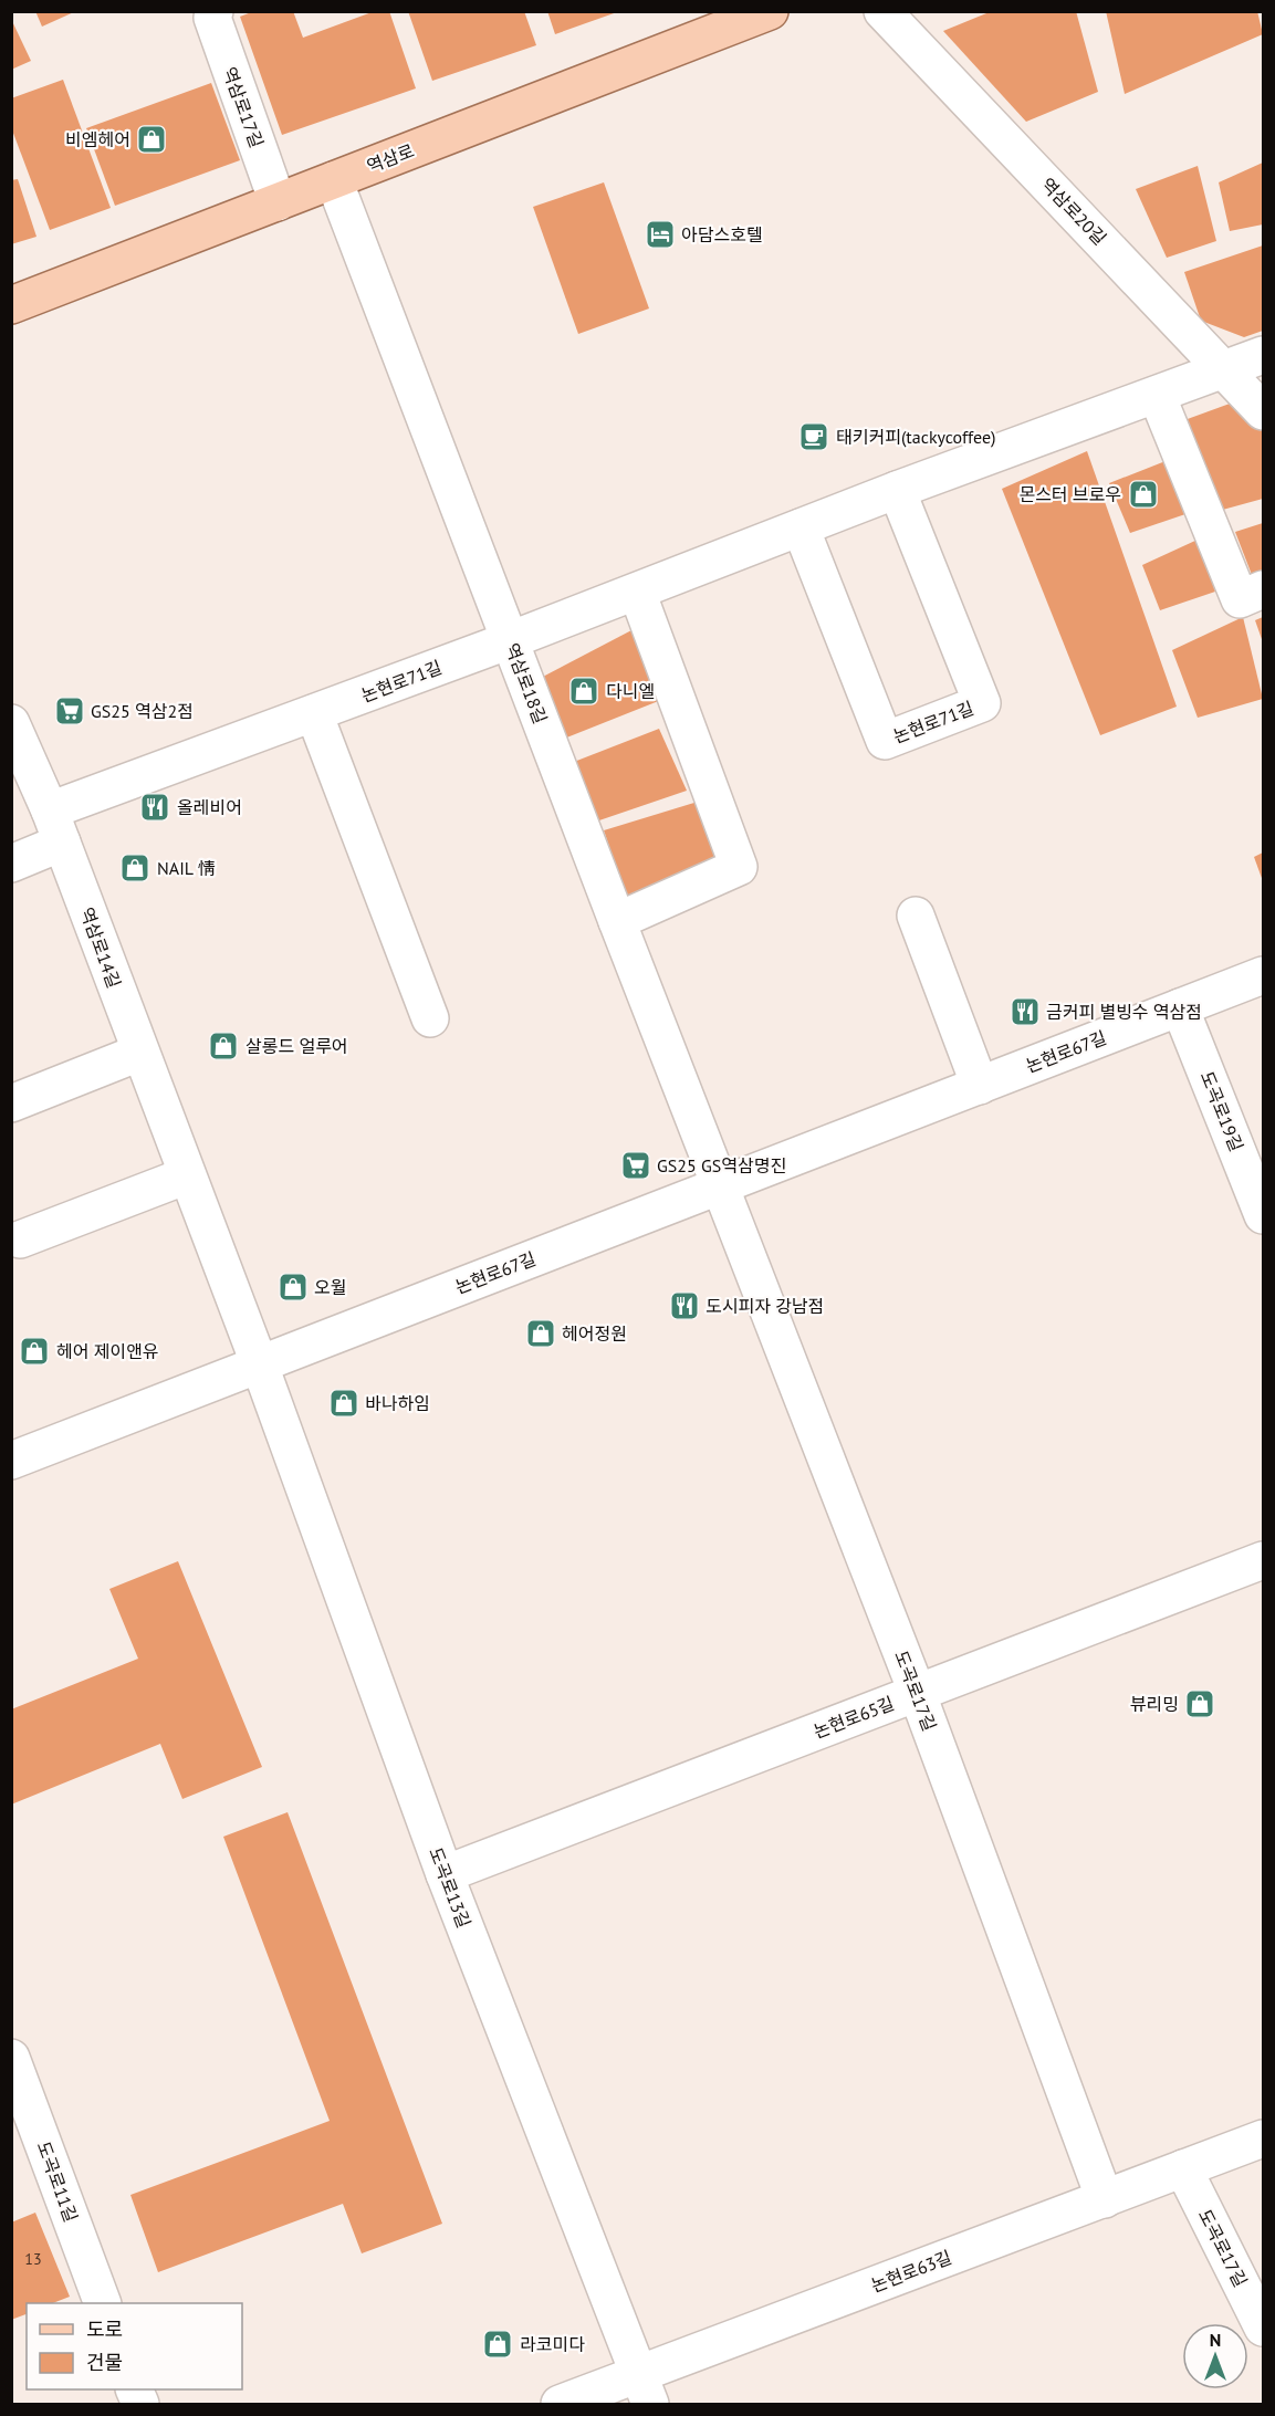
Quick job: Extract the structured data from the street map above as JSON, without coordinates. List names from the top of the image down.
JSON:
{
  "streets": {
    "main road": ["역삼로"],
    "street": [
      "역삼로17길",
      "역삼로20길",
      "논현로71길",
      "역삼로18길",
      "역삼로14길",
      "논현로67길",
      "도곡로19길",
      "도곡로17길",
      "논현로65길",
      "도곡로13길",
      "도곡로11길",
      "논현로63길"
    ]
  },
  "crossings": [
    ["역삼로17길", "역삼로"],
    ["역삼로", "역삼로18길"],
    ["역삼로20길", "논현로71길"],
    ["논현로71길", "역삼로18길"],
    ["논현로71길", "역삼로14길"],
    ["역삼로18길", "논현로67길"],
    ["역삼로18길", "도곡로17길"],
    ["역삼로14길", "논현로67길"],
    ["역삼로14길", "도곡로13길"],
    ["논현로67길", "도곡로19길"],
    ["논현로67길", "도곡로17길"],
    ["논현로67길", "도곡로13길"],
    ["도곡로17길", "논현로65길"],
    ["도곡로17길", "논현로63길"],
    ["논현로65길", "도곡로13길"],
    ["도곡로13길", "논현로63길"]
  ],
  "places": {
    "shop": [
      "비엠헤어",
      "몬스터 브로우",
      "다니엘",
      "NAIL 情",
      "살롱드 얼루어",
      "오월",
      "헤어정원",
      "헤어 제이앤유",
      "바나하임",
      "뷰리밍",
      "라코미다"
    ],
    "hotel": ["아담스호텔"],
    "cafe": ["태키커피(tackycoffee)"],
    "supermarket": ["GS25 역삼2점", "GS25 GS역삼명진"],
    "restaurant": ["올레비어", "금커피 별빙수 역삼점", "도시피자 강남점"]
  },
  "house_numbers": ["13"],
  "legend": ["도로", "건물"],
  "north": "top"
}
